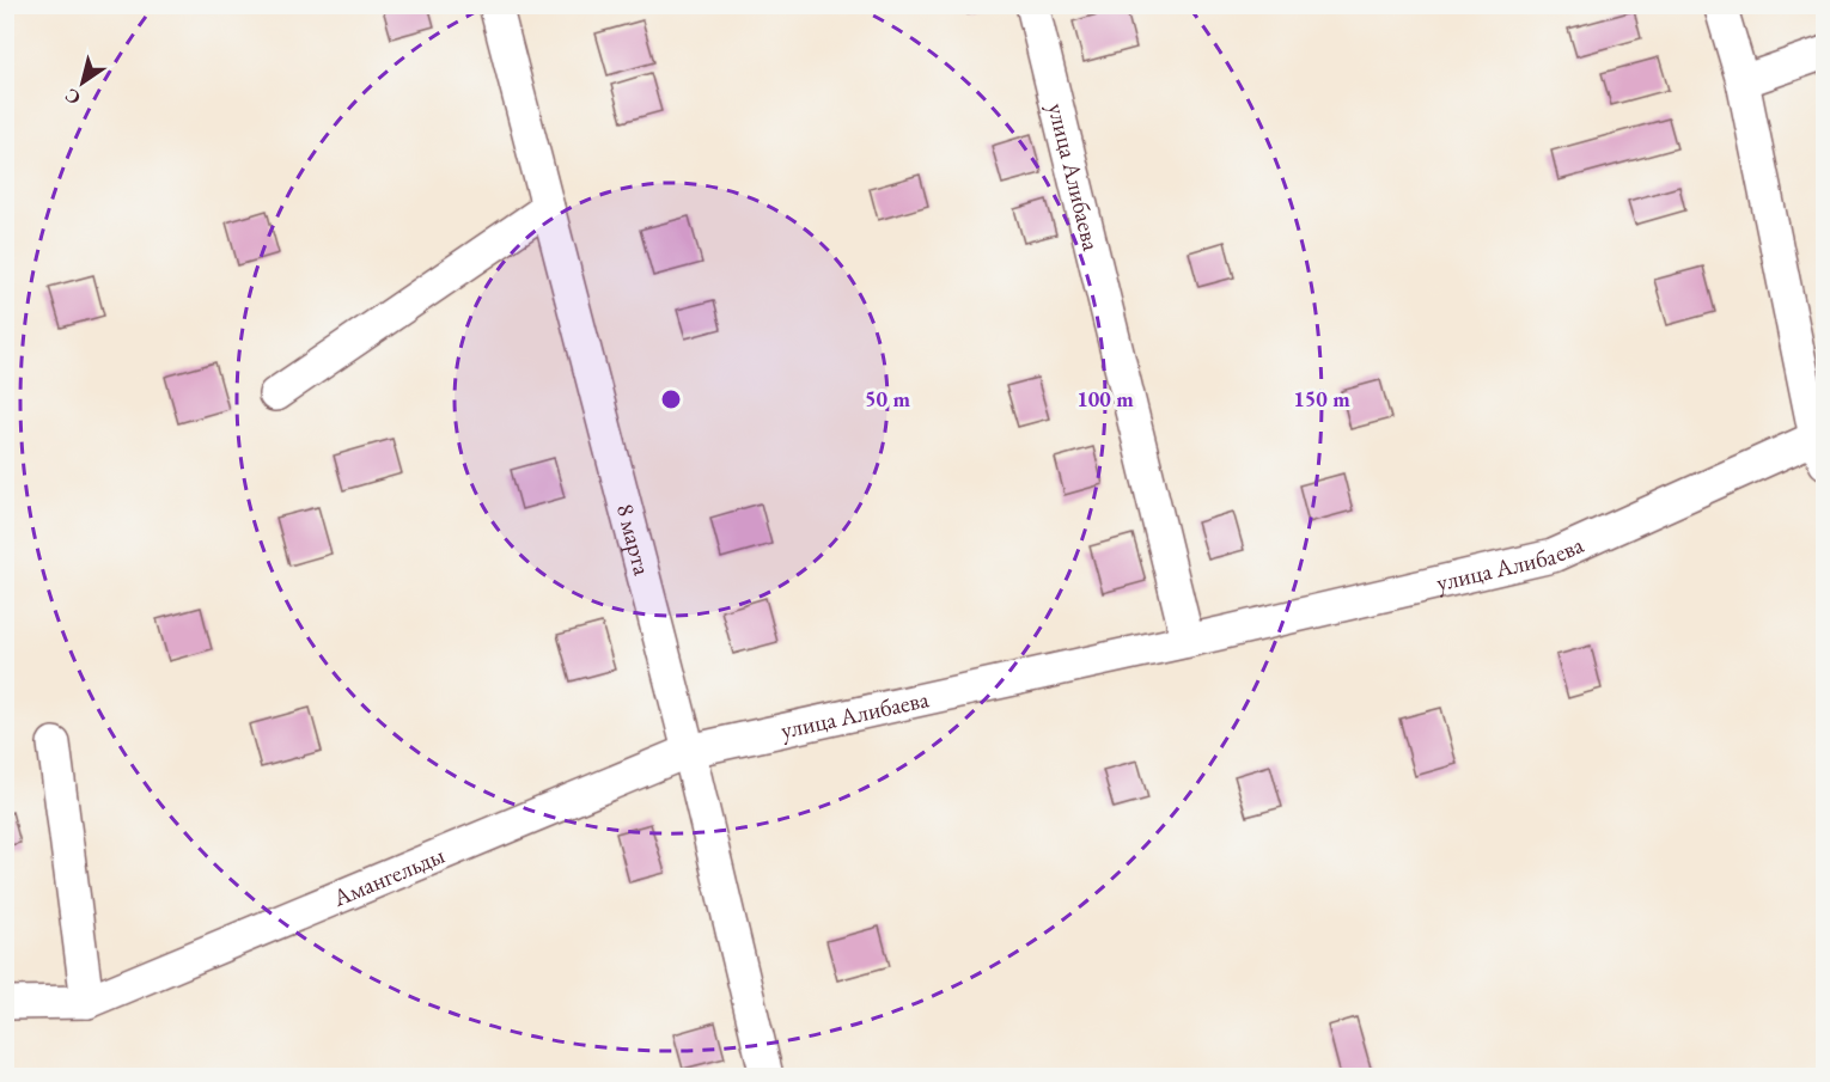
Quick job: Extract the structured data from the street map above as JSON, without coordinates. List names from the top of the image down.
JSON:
{
  "streets": {
    "street": ["улица Алибаева", "8 марта", "Амангельды"]
  },
  "crossings": [
    ["улица Алибаева", "8 марта"],
    ["улица Алибаева", "Амангельды"],
    ["8 марта", "Амангельды"]
  ],
  "north": "bottom left",
  "rings": ["50 m", "100 m", "150 m"]
}
